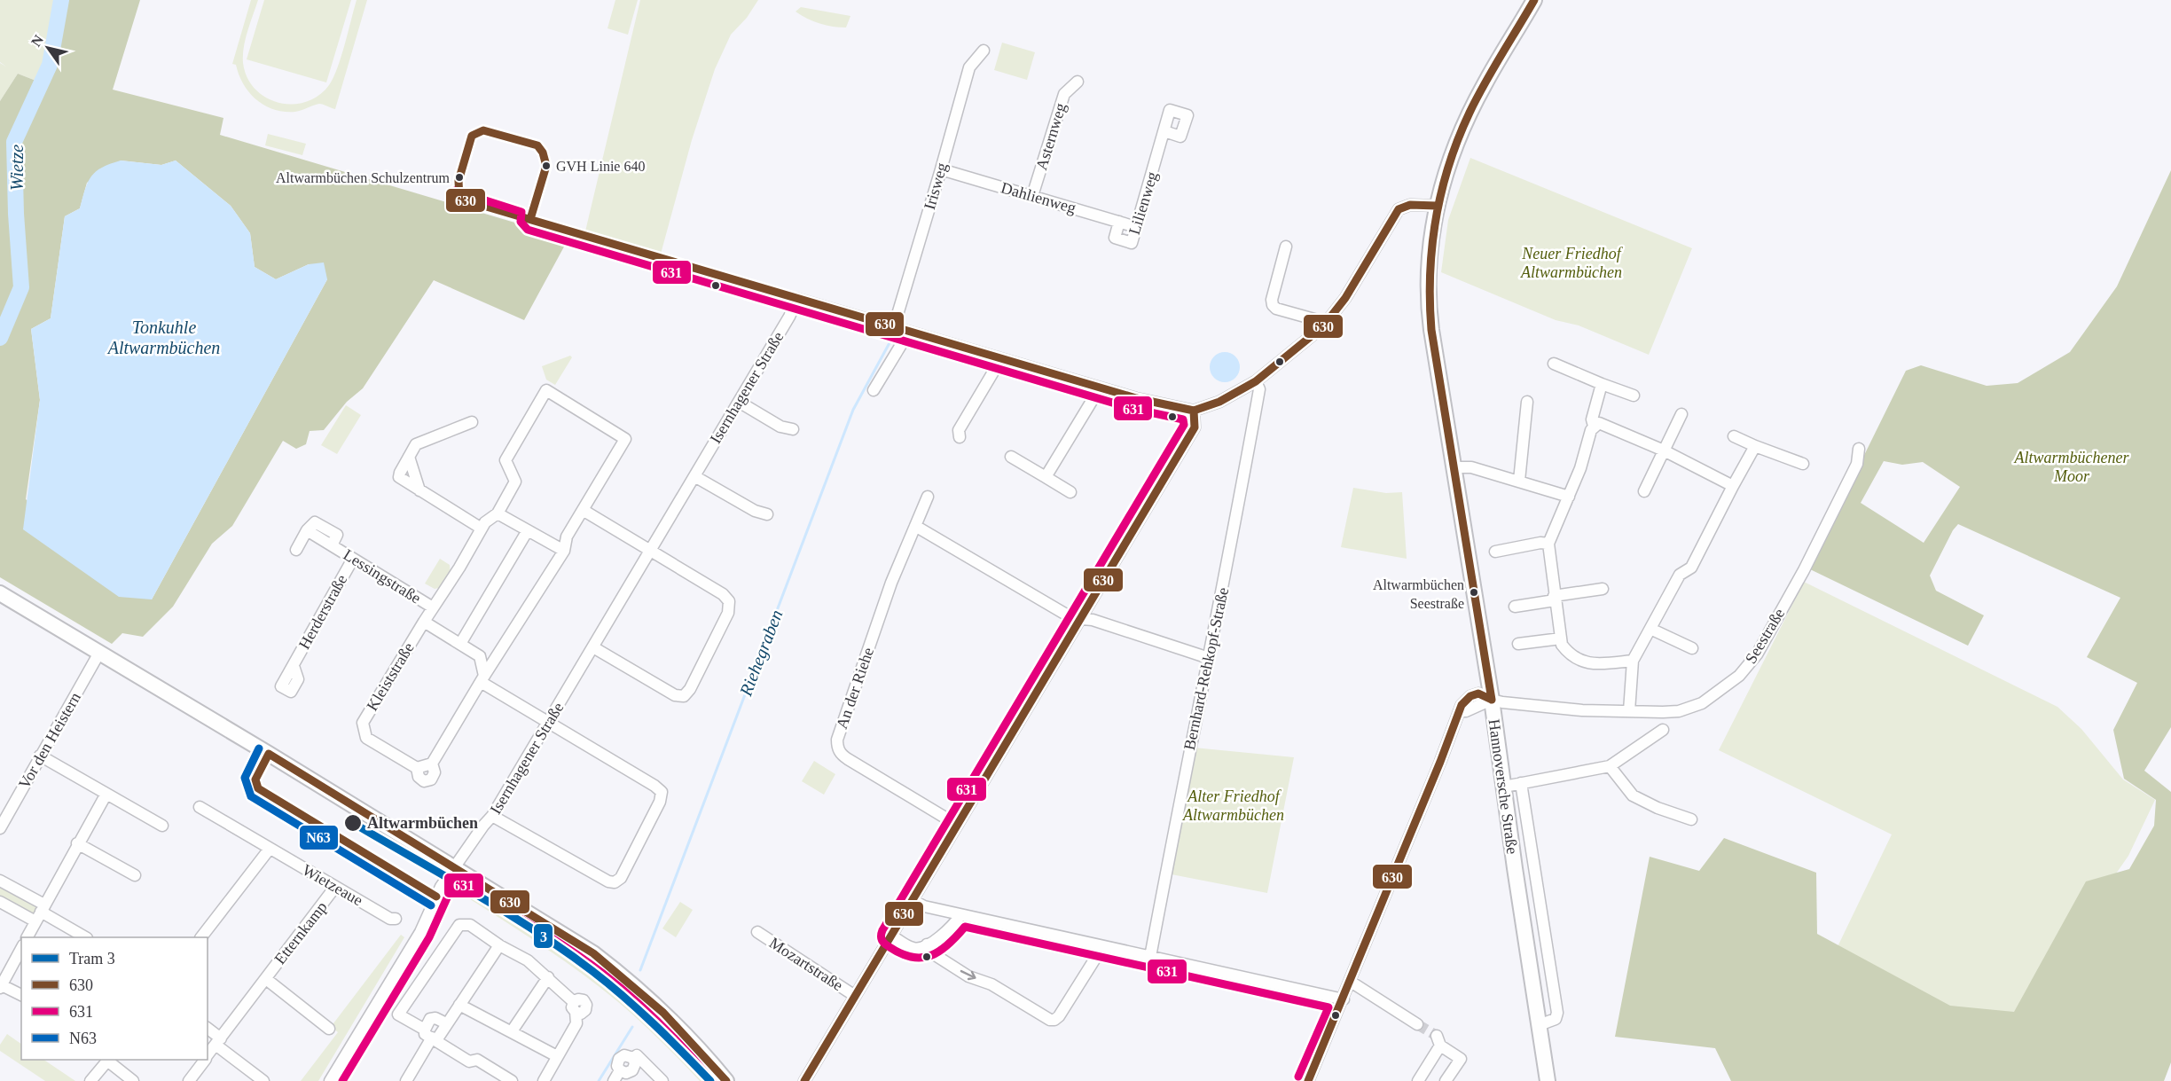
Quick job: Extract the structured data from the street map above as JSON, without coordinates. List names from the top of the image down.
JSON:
{
  "streets": {
    "main road": ["Hannoversche Straße"],
    "street": [
      "Asternweg",
      "Irisweg",
      "Dahlienweg",
      "Lilienweg",
      "Isernhagener Straße",
      "Lessingstraße",
      "Herderstraße",
      "Seestraße",
      "Bernhard-Rehkopf-Straße",
      "Kleiststraße",
      "An der Riehe",
      "Vor den Heistern",
      "Wietzeaue",
      "Etternkamp",
      "Mozartstraße"
    ]
  },
  "crossings": [
    ["Asternweg", "Dahlienweg"],
    ["Irisweg", "Dahlienweg"],
    ["Irisweg", "Isernhagener Straße"],
    ["Dahlienweg", "Lilienweg"],
    ["Isernhagener Straße", "Bernhard-Rehkopf-Straße"],
    ["Isernhagener Straße", "Hannoversche Straße"],
    ["Lessingstraße", "Herderstraße"],
    ["Lessingstraße", "Kleiststraße"],
    ["Seestraße", "Hannoversche Straße"],
    ["Wietzeaue", "Etternkamp"]
  ],
  "water": ["Wietze", "Tonkuhle Altwarmbüchen", "Riehegraben"],
  "parks": ["Neuer Friedhof Altwarmbüchen", "Altwarmbüchener Moor", "Alter Friedhof Altwarmbüchen"],
  "places": [
    "GVH Linie 640",
    "Altwarmbüchen Schulzentrum",
    "Altwarmbüchen Seestraße",
    "Altwarmbüchen"
  ],
  "lines": [
    "transit line 630",
    "transit line 631",
    "transit line N63",
    "tram line 3"
  ],
  "legend": [
    "Tram 3",
    "630",
    "631",
    "N63"
  ],
  "north": "top left"
}
